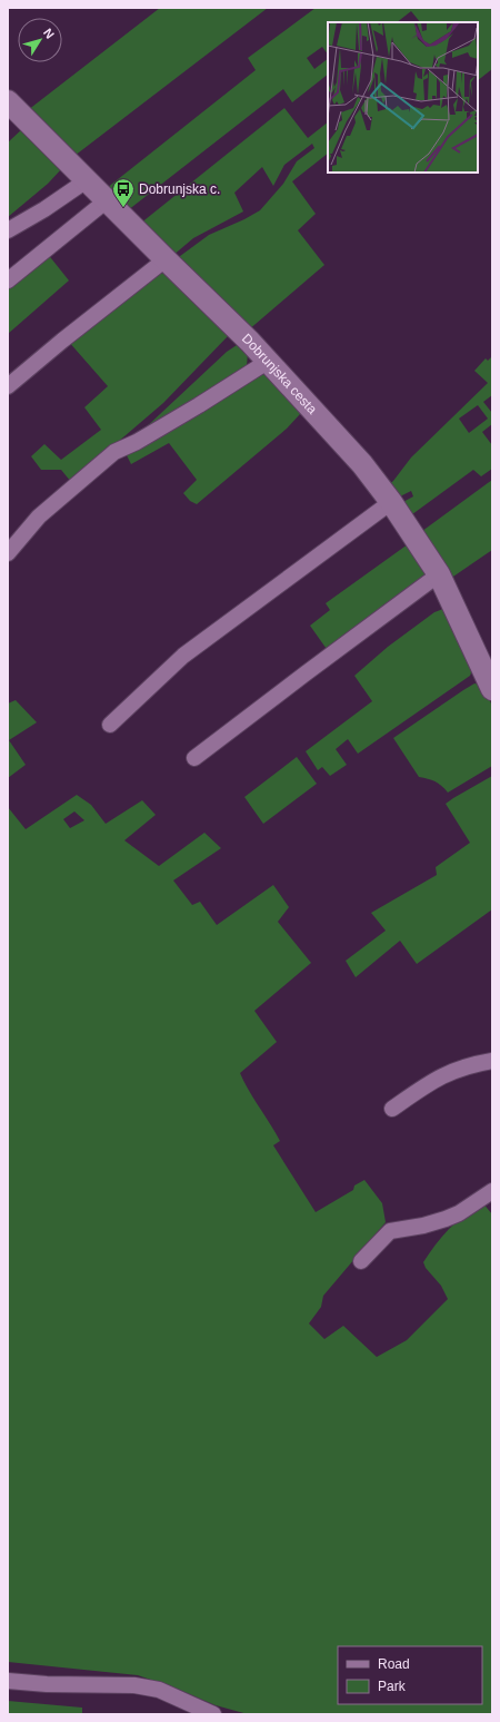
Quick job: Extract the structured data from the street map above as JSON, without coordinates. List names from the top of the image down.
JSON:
{
  "streets": {
    "street": ["Dobrunjska cesta"]
  },
  "places": {
    "bus stop": ["Dobrunjska c."]
  },
  "legend": ["Road", "Park"],
  "north": "top right"
}
